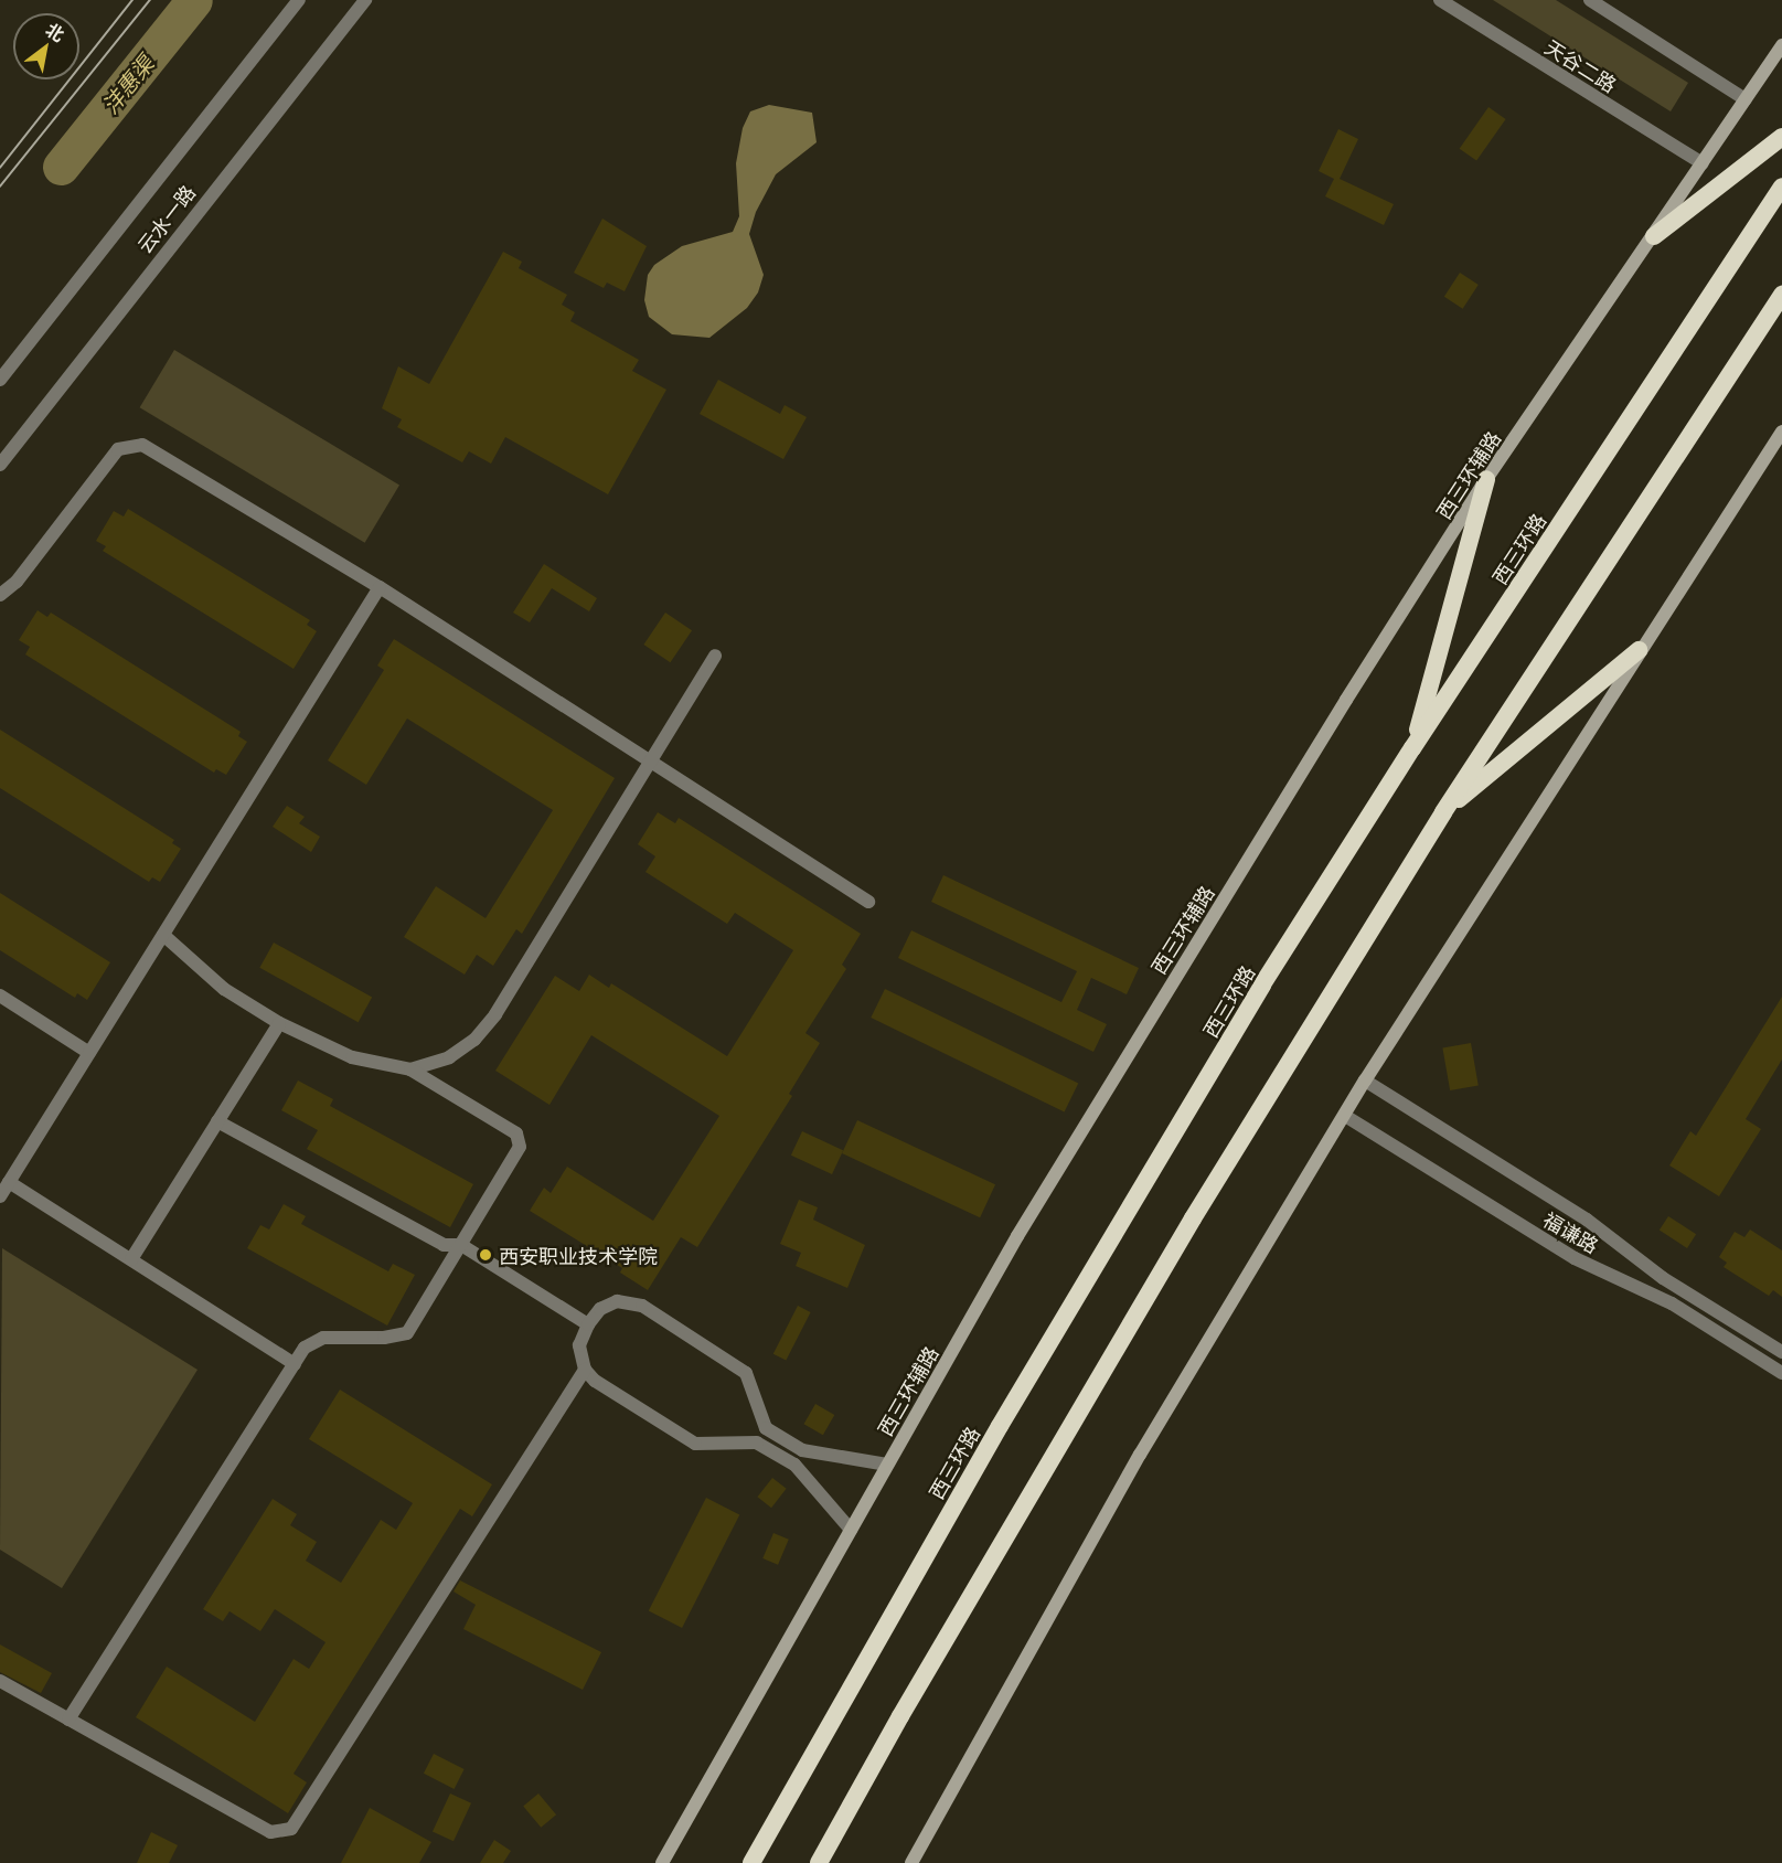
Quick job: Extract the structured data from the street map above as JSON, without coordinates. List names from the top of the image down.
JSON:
{
  "streets": {
    "highway": ["西三环路"],
    "main road": ["西三环辅路"],
    "street": ["天谷二路", "云水一路", "福谦路"]
  },
  "crossings": [
    ["天谷二路", "西三环辅路"]
  ],
  "water": ["沣惠渠"],
  "places": ["西安职业技术学院"],
  "north": "top right"
}
